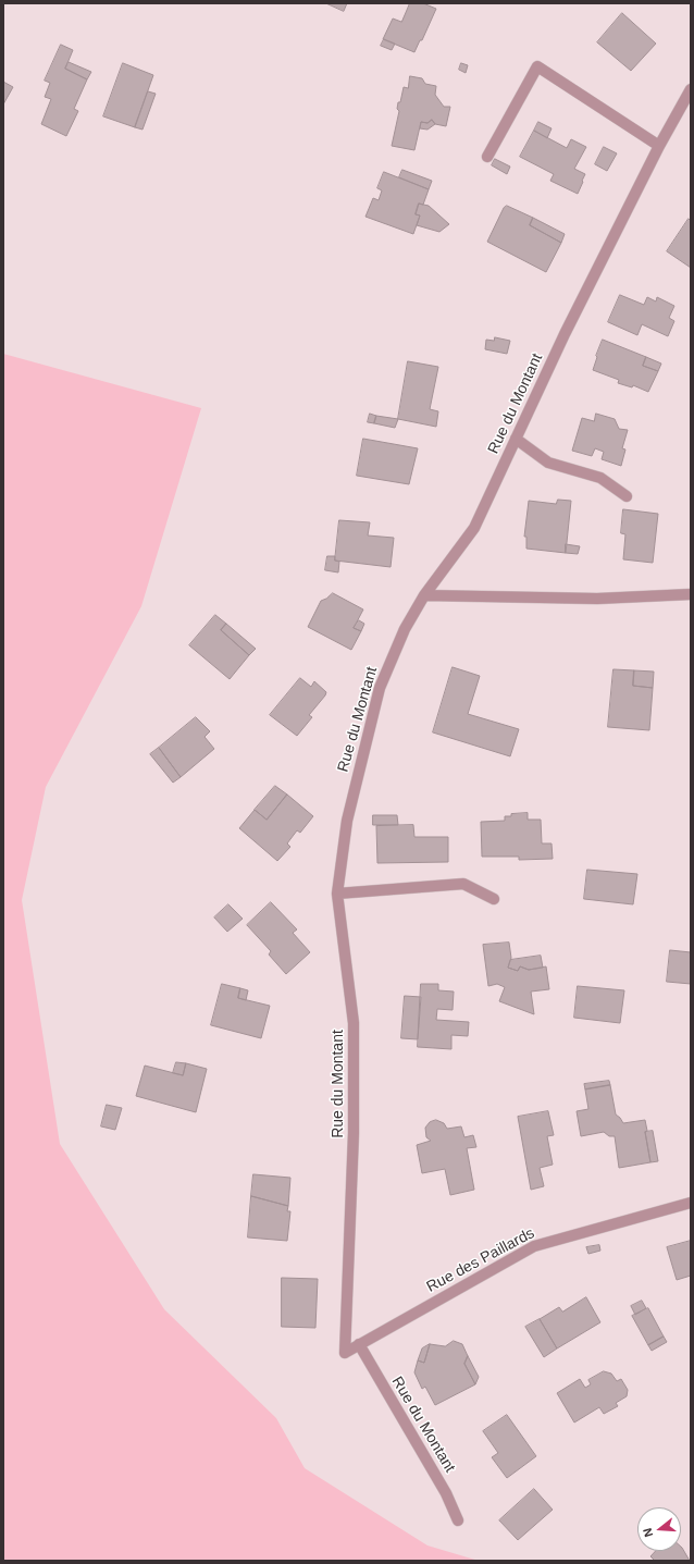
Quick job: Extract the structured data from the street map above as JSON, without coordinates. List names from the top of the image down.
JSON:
{
  "streets": {
    "street": ["Rue du Montant", "Rue des Paillards"]
  },
  "crossings": [
    ["Rue du Montant", "Rue des Paillards"]
  ],
  "north": "left"
}
